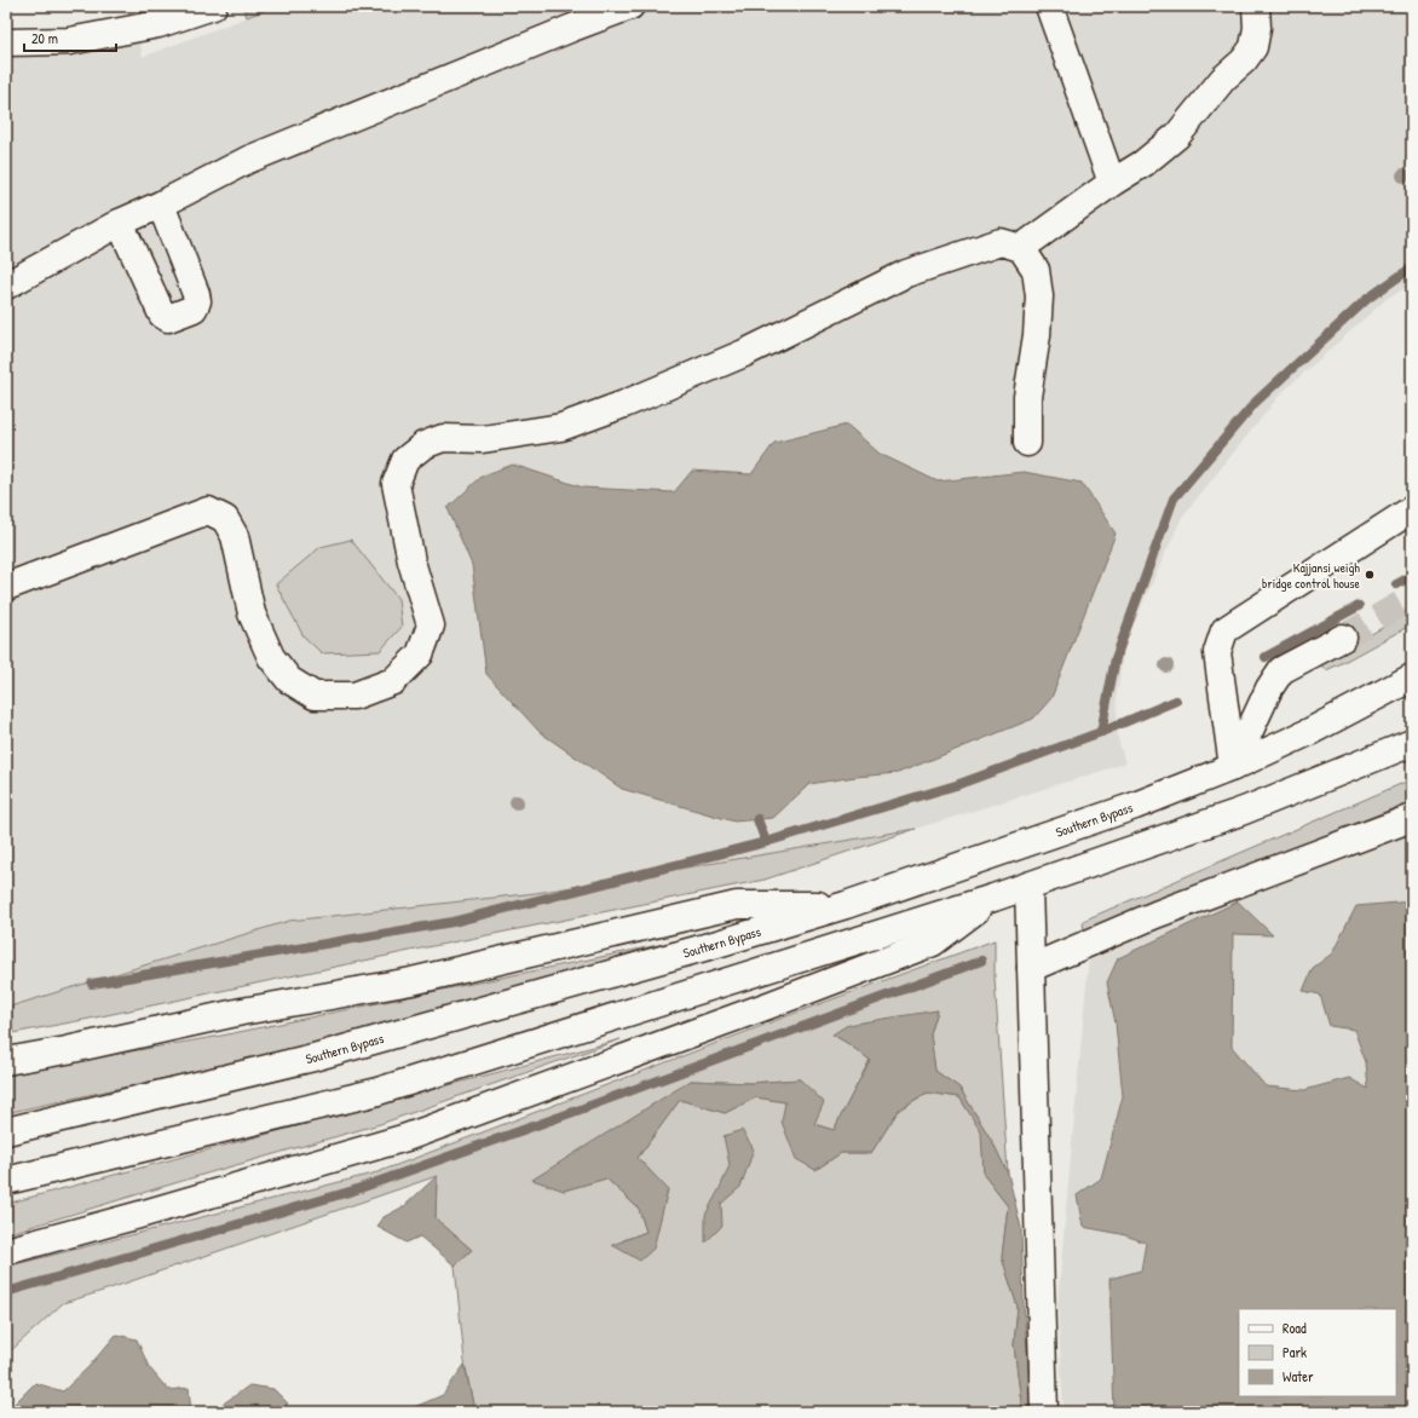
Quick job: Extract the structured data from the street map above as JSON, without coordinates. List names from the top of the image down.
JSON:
{
  "streets": {
    "main road": ["Southern Bypass"]
  },
  "places": ["Kajjansi weigh bridge control house"],
  "legend": ["Road", "Park", "Water"],
  "scale_bar": "20 m"
}
